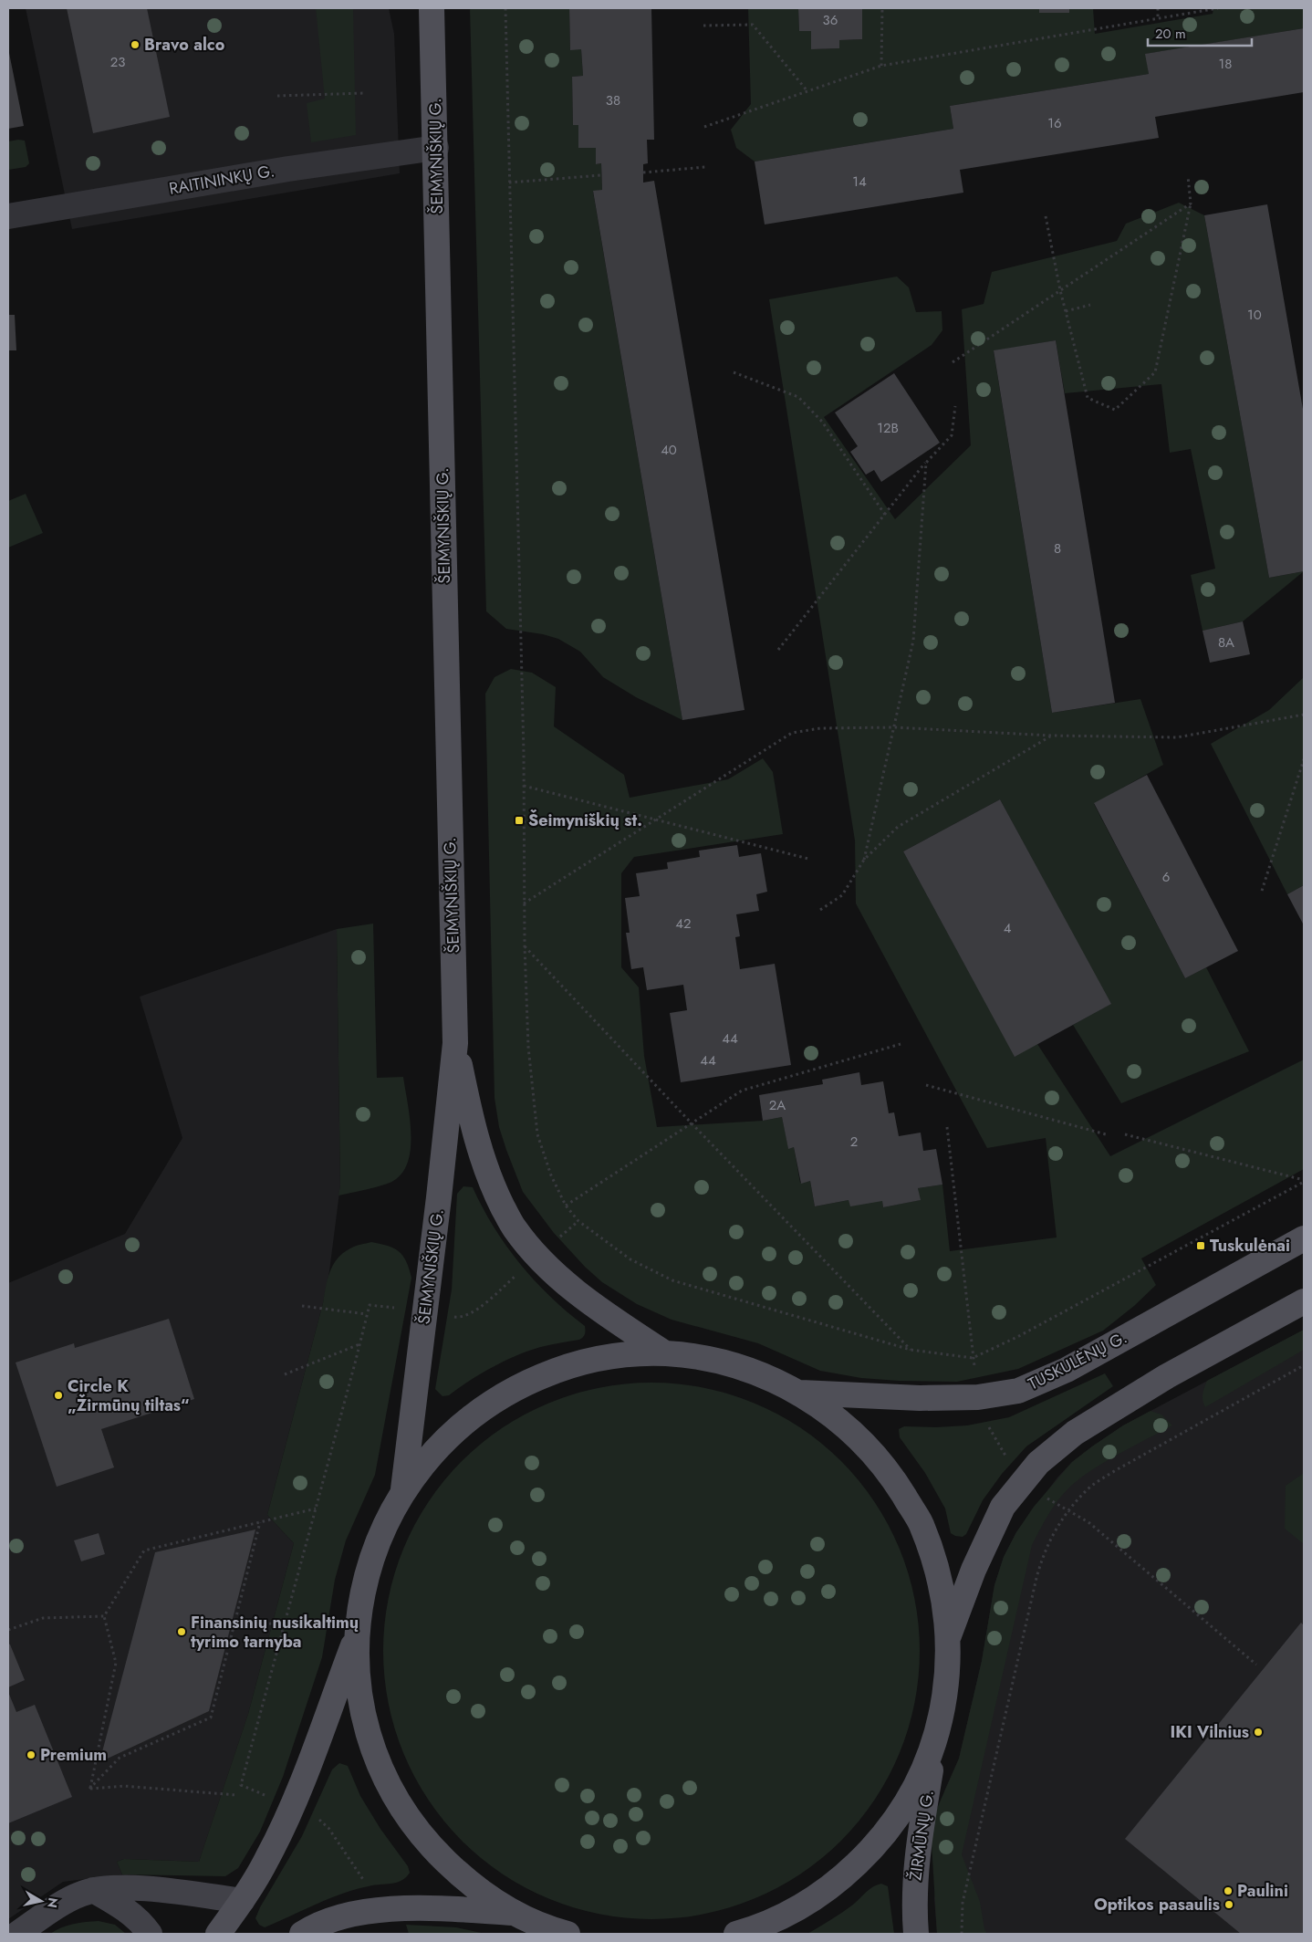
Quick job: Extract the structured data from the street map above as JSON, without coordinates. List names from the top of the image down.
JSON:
{
  "streets": {
    "main road": ["ŠEIMYNIŠKIŲ G.", "TUSKULĖNŲ G.", "ŽIRMŪNŲ G."],
    "street": ["RAITININKŲ G."]
  },
  "crossings": [
    ["ŠEIMYNIŠKIŲ G.", "RAITININKŲ G."]
  ],
  "places": {
    "other": [
      "Bravo alco",
      "Circle K „Žirmūnų tiltas“",
      "Finansinių nusikaltimų tyrimo tarnyba",
      "IKI Vilnius",
      "Premium",
      "Paulini",
      "Optikos pasaulis"
    ],
    "transit": ["Šeimyniškių st.", "Tuskulėnai"]
  },
  "house_numbers": [
    "36",
    "23",
    "18",
    "38",
    "16",
    "14",
    "10",
    "12B",
    "40",
    "8",
    "8A",
    "6",
    "42",
    "4",
    "44",
    "44",
    "2A",
    "2"
  ],
  "scale_bar": "20 m",
  "north": "right"
}
